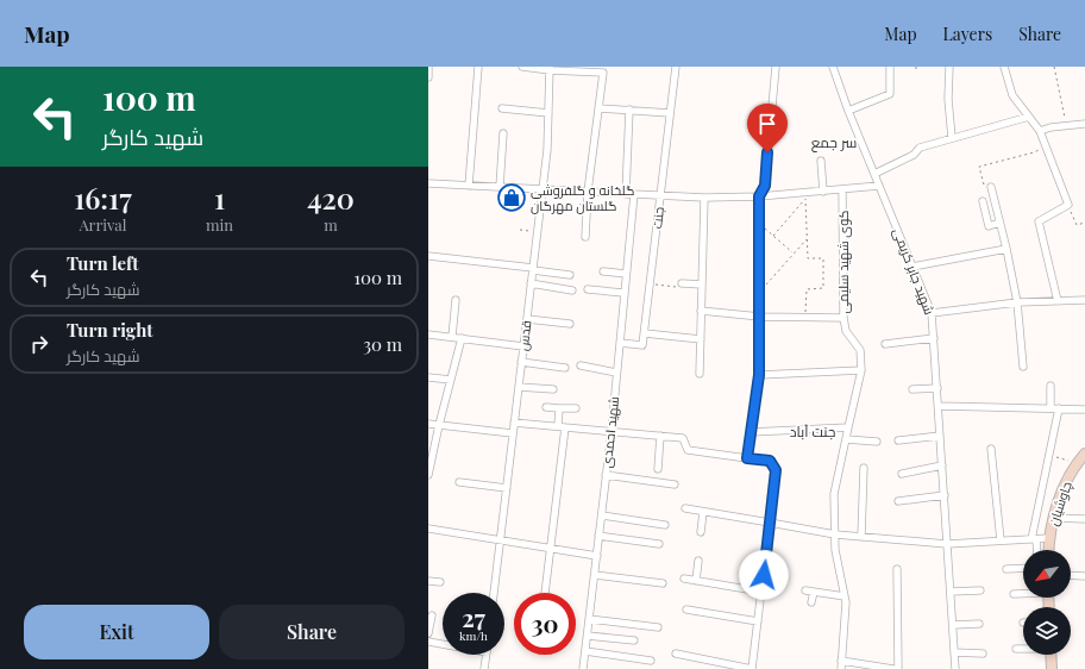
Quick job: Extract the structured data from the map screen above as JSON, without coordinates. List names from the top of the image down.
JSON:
{
  "streets": {
    "main road": ["چاوشیان"],
    "street": [
      "جنت",
      "کوی شهید سلیمی",
      "شهید جابر کریمی",
      "قدس",
      "شهید احمدی"
    ]
  },
  "districts": ["سر جمع", "جنت آباد"],
  "places": {
    "shop": ["گلخانه و گلفروشی گلستان مهرگان"]
  },
  "north": "bottom left",
  "page": {
    "header": "Map",
    "nav": ["Map", "Layers", "Share"],
    "turn": ["100 m", "شهید کارگر"],
    "eta": [
      "16:17",
      "Arrival",
      "1",
      "min",
      "420",
      "m"
    ],
    "list": [
      {
        "name": "Turn left",
        "note": "شهید کارگر",
        "value": "100 m"
      },
      {
        "name": "Turn right",
        "note": "شهید کارگر",
        "value": "30 m"
      }
    ],
    "speed": "27 km/h",
    "limit": "30",
    "buttons": ["Exit", "Share"]
  }
}
